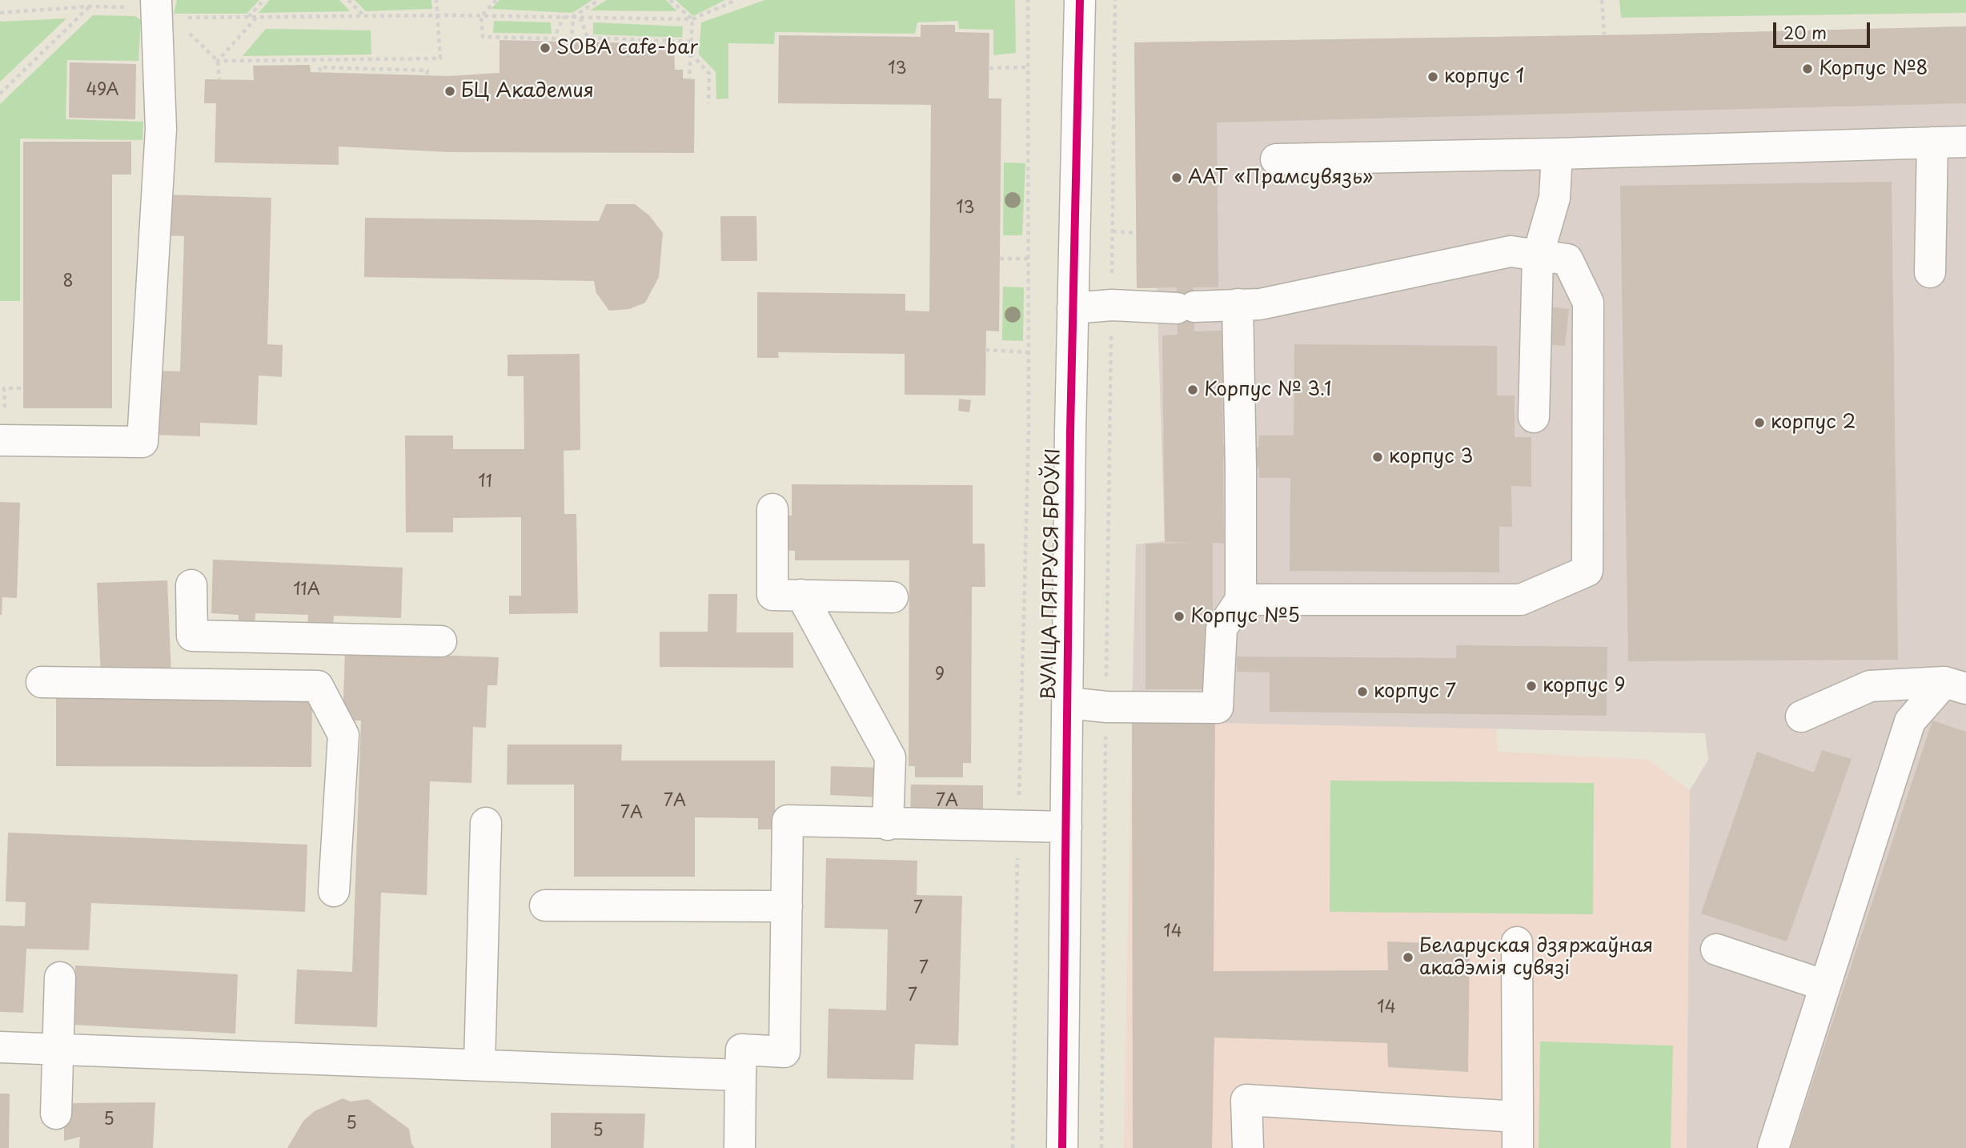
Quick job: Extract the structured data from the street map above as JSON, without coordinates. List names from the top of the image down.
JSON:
{
  "streets": {
    "street": ["ВУЛІЦА ПЯТРУСЯ БРОЎКІ"]
  },
  "places": [
    "SOBA cafe-bar",
    "Корпус №8",
    "корпус 1",
    "БЦ Академия",
    "ААТ «Прамсувязь»",
    "Корпус № 3.1",
    "корпус 2",
    "корпус 3",
    "Корпус №5",
    "корпус 9",
    "корпус 7",
    "Беларуская дзяржаўная акадэмія сувязі"
  ],
  "house_numbers": [
    "13",
    "49А",
    "13",
    "8",
    "11",
    "11А",
    "9",
    "7А",
    "7А",
    "7А",
    "7",
    "14",
    "7",
    "7",
    "14",
    "5",
    "5",
    "5"
  ],
  "scale_bar": "20 m"
}
